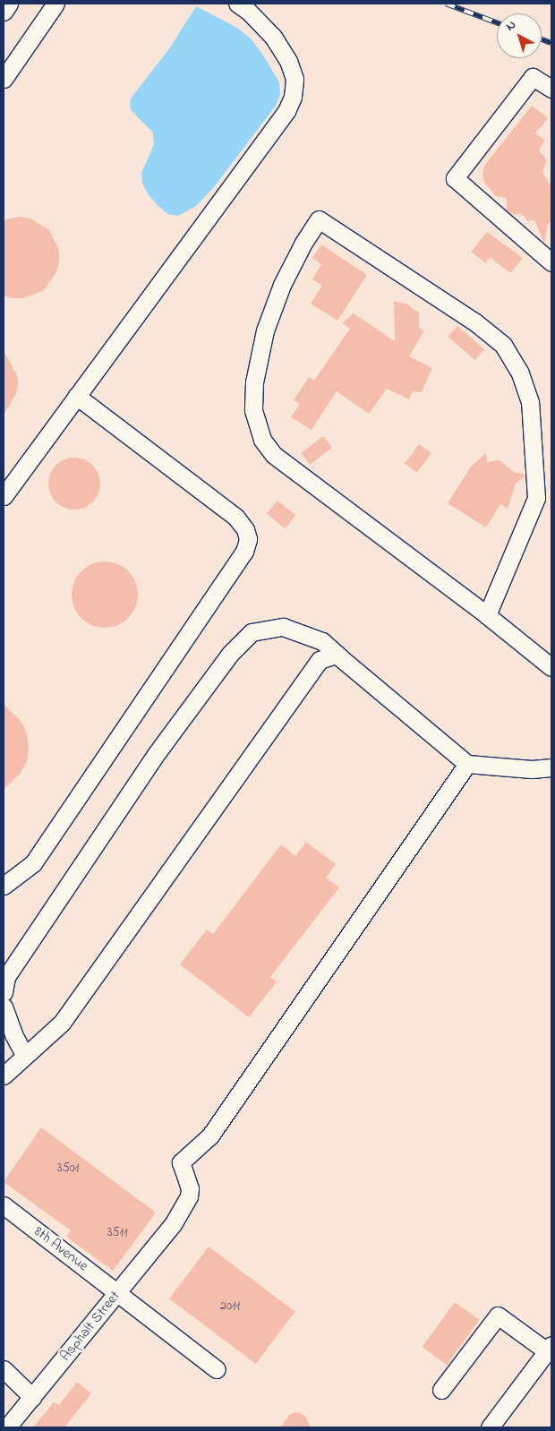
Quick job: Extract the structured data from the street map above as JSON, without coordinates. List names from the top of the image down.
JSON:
{
  "streets": {
    "street": ["8th Avenue", "Asphalt Street"]
  },
  "crossings": [
    ["8th Avenue", "Asphalt Street"]
  ],
  "house_numbers": ["3501", "3511", "2011"],
  "north": "top left"
}
